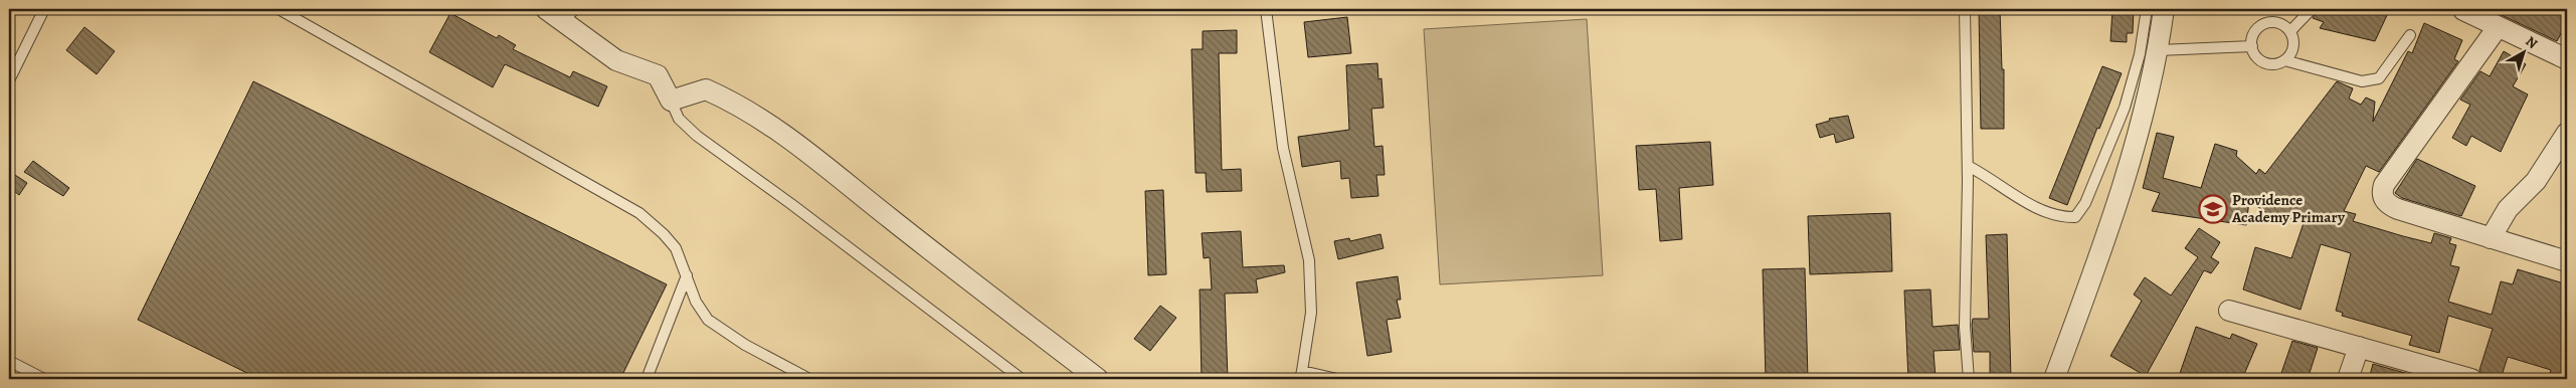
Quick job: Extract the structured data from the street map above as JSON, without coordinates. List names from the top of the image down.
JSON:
{
  "places": {
    "school or university": ["Providence Academy Primary"]
  },
  "north": "top right"
}
